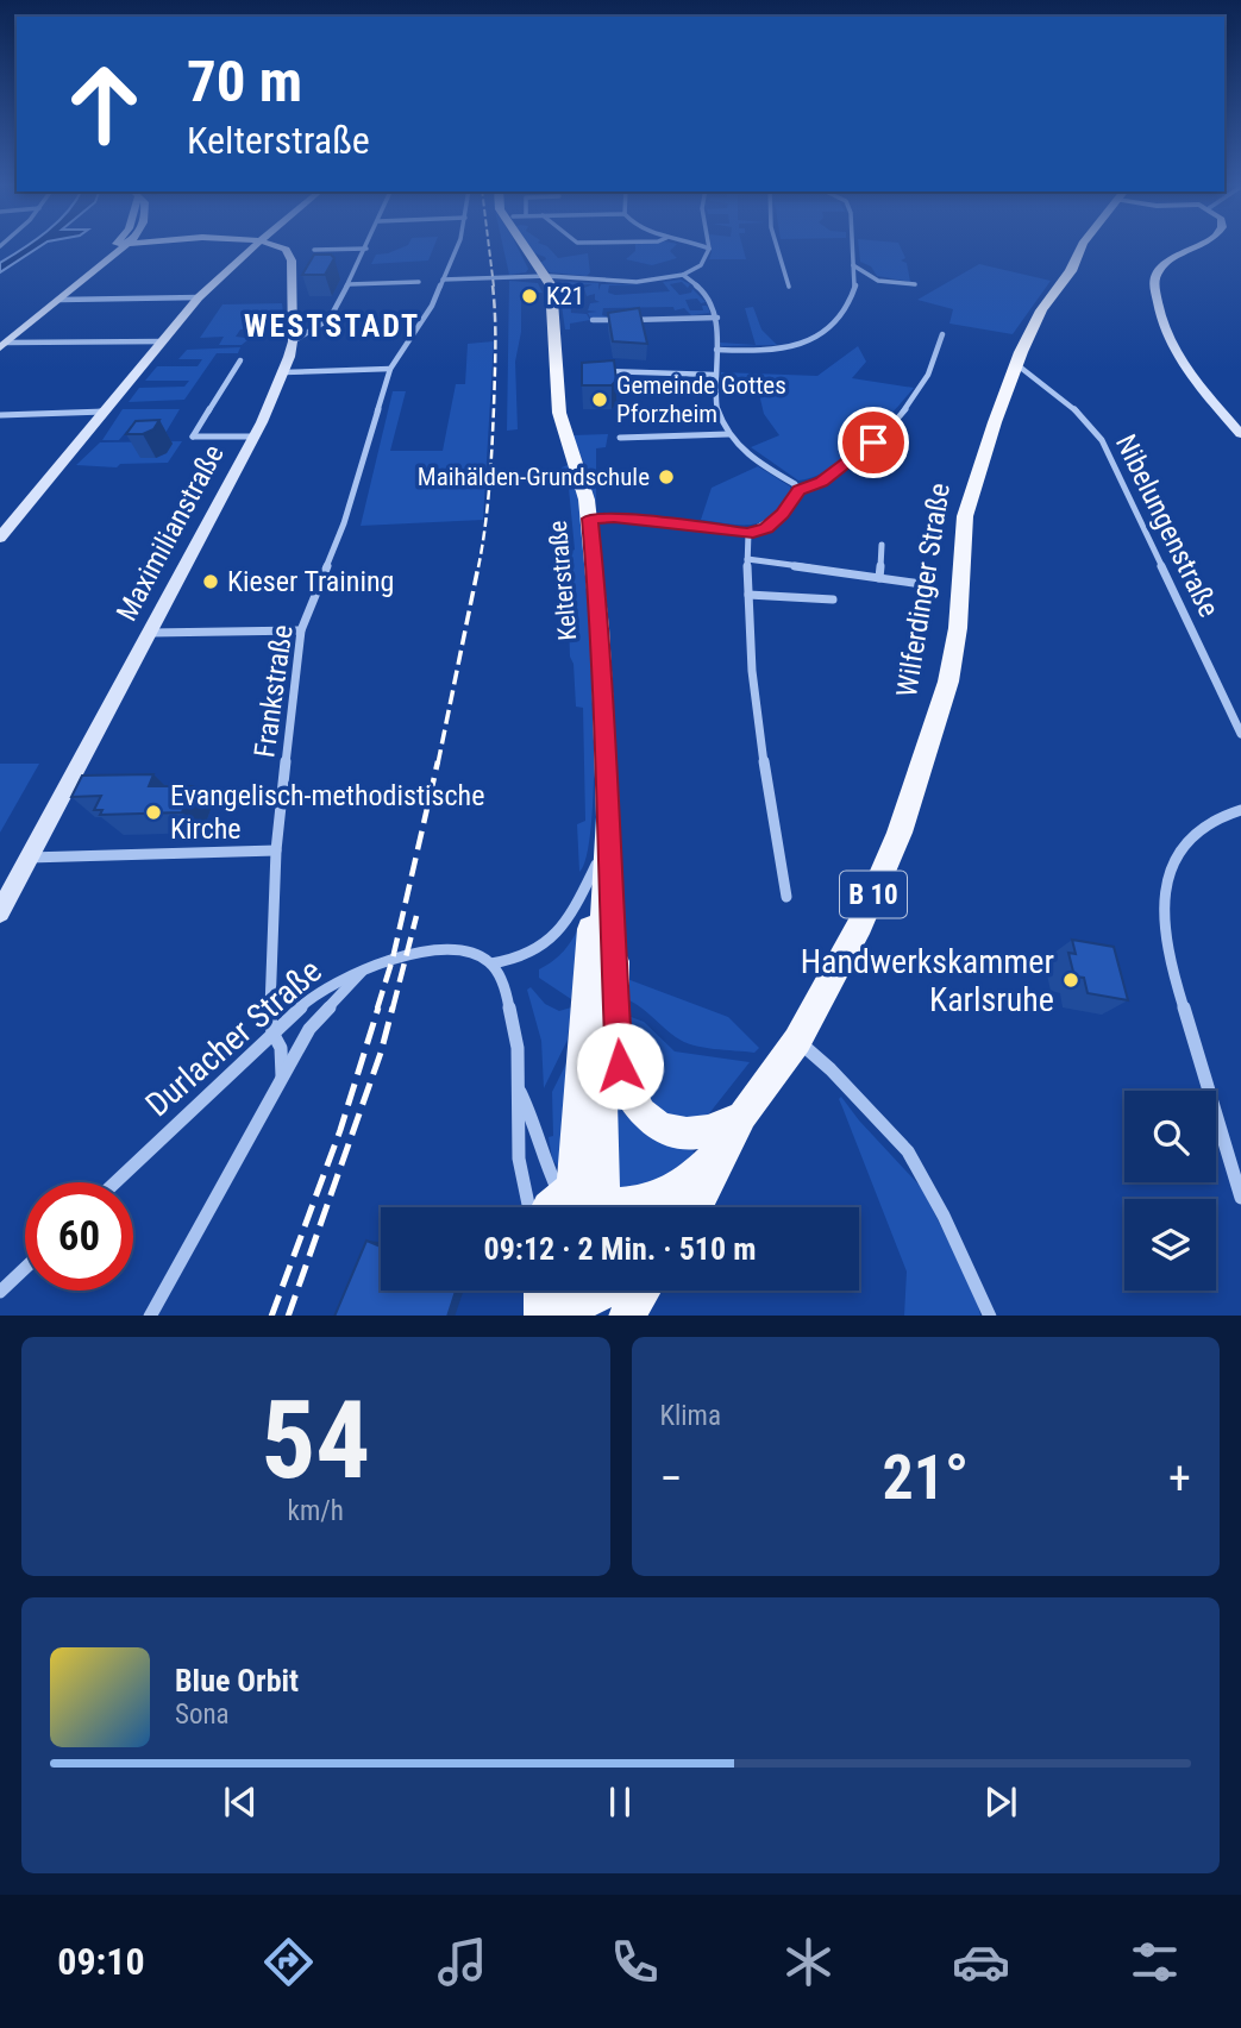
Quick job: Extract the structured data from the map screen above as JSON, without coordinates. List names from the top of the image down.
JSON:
{
  "streets": {
    "main road": [
      "Maximilianstraße",
      "Kelterstraße",
      "Wilferdinger Straße",
      "B 10"
    ],
    "street": ["Nibelungenstraße", "Frankstraße", "Durlacher Straße"]
  },
  "crossings": [
    ["Nibelungenstraße", "Wilferdinger Straße"],
    ["Kelterstraße", "Wilferdinger Straße"],
    ["Kelterstraße", "Durlacher Straße"],
    ["Wilferdinger Straße", "B 10"],
    ["Frankstraße", "Durlacher Straße"]
  ],
  "districts": ["WESTSTADT"],
  "places": [
    "K21",
    "Gemeinde Gottes Pforzheim",
    "Maihälden-Grundschule",
    "Kieser Training",
    "Evangelisch-methodistische Kirche",
    "Handwerkskammer Karlsruhe"
  ],
  "page": {
    "turn": ["70 m", "Kelterstraße"],
    "limit": "60",
    "trip": "09:12 · 2 Min. · 510 m",
    "tile": [
      ["54", "km/h"],
      "Klima"
    ],
    "heat": ["−", "21°", "+"],
    "song": ["Blue Orbit", "Sona"],
    "tabs": "09:10"
  }
}
